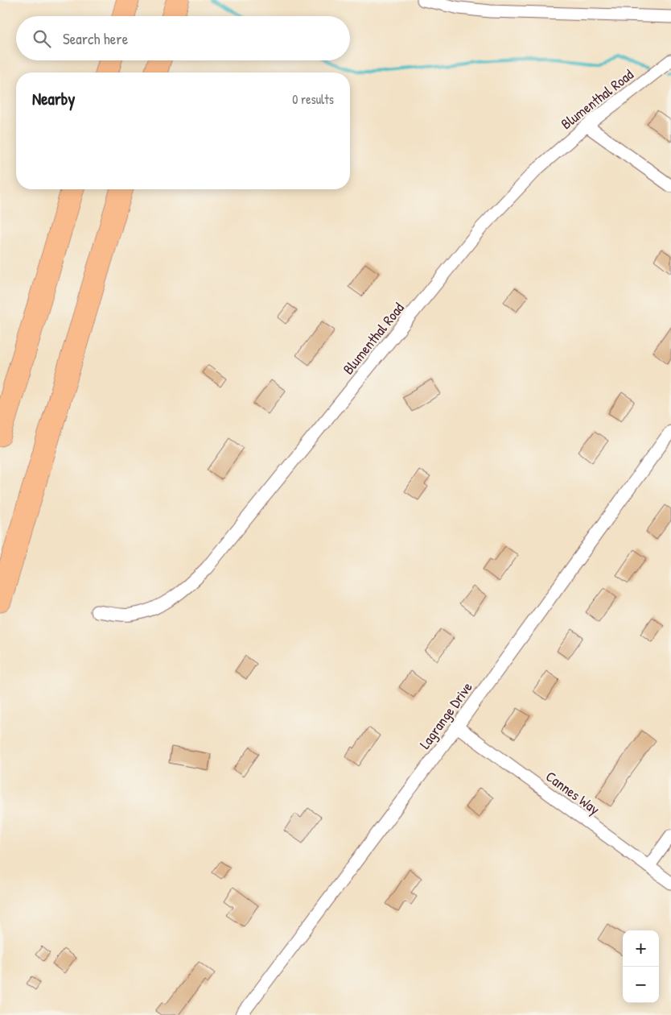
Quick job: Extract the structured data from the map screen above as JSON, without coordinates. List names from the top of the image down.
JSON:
{
  "streets": {
    "street": ["Blumenthal Road", "Lagrange Drive", "Cannes Way"]
  },
  "crossings": [
    ["Lagrange Drive", "Cannes Way"]
  ],
  "page": {
    "search": "Search here",
    "heading": ["Nearby", "0 results"],
    "map_buttons": ["+", "−"]
  }
}
